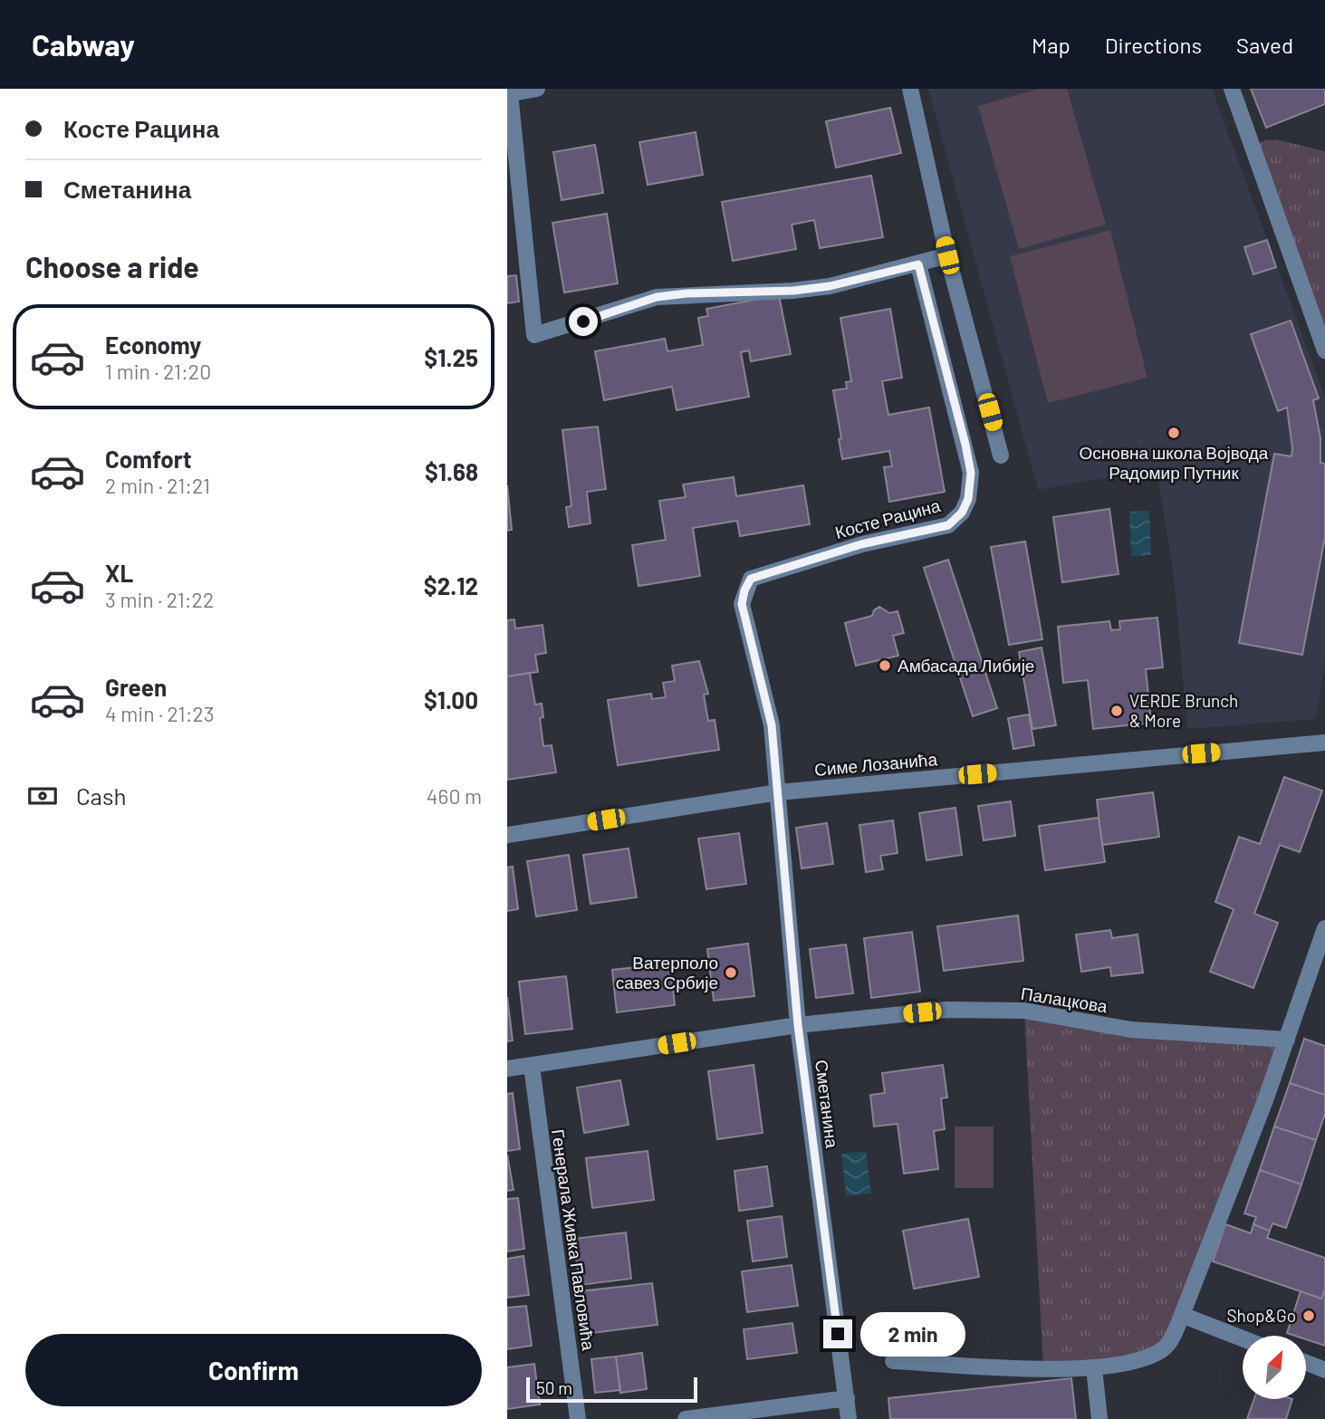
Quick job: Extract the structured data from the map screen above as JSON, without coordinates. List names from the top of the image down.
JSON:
{
  "streets": {
    "street": [
      "Косте Рацина",
      "Симе Лозанића",
      "Палацкова",
      "Сметанина",
      "Генерала Живка Павловића"
    ]
  },
  "crossings": [
    ["Косте Рацина", "Симе Лозанића"],
    ["Косте Рацина", "Сметанина"],
    ["Симе Лозанића", "Сметанина"],
    ["Палацкова", "Сметанина"],
    ["Палацкова", "Генерала Живка Павловића"]
  ],
  "places": [
    "Основна школа Војвода Радомир Путник",
    "Амбасада Либије",
    "VERDE Brunch & More",
    "Ватерполо савез Србије",
    "Shop&Go"
  ],
  "scale_bar": "50 m",
  "north": "top right",
  "page": {
    "header": "Cabway",
    "nav": ["Map", "Directions", "Saved"],
    "banner": ["Косте Рацина", "Сметанина"],
    "heading": "Choose a ride",
    "list": [
      {
        "name": "Economy",
        "note": "1 min · 21:20",
        "value": "$1.25"
      },
      {
        "name": "Comfort",
        "note": "2 min · 21:21",
        "value": "$1.68"
      },
      {
        "name": "XL",
        "note": "3 min · 21:22",
        "value": "$2.12"
      },
      {
        "name": "Green",
        "note": "4 min · 21:23",
        "value": "$1.00"
      }
    ],
    "pay": ["Cash", "460 m"],
    "bubble": "2 min",
    "buttons": "Confirm",
    "scale": "50 m"
  }
}
